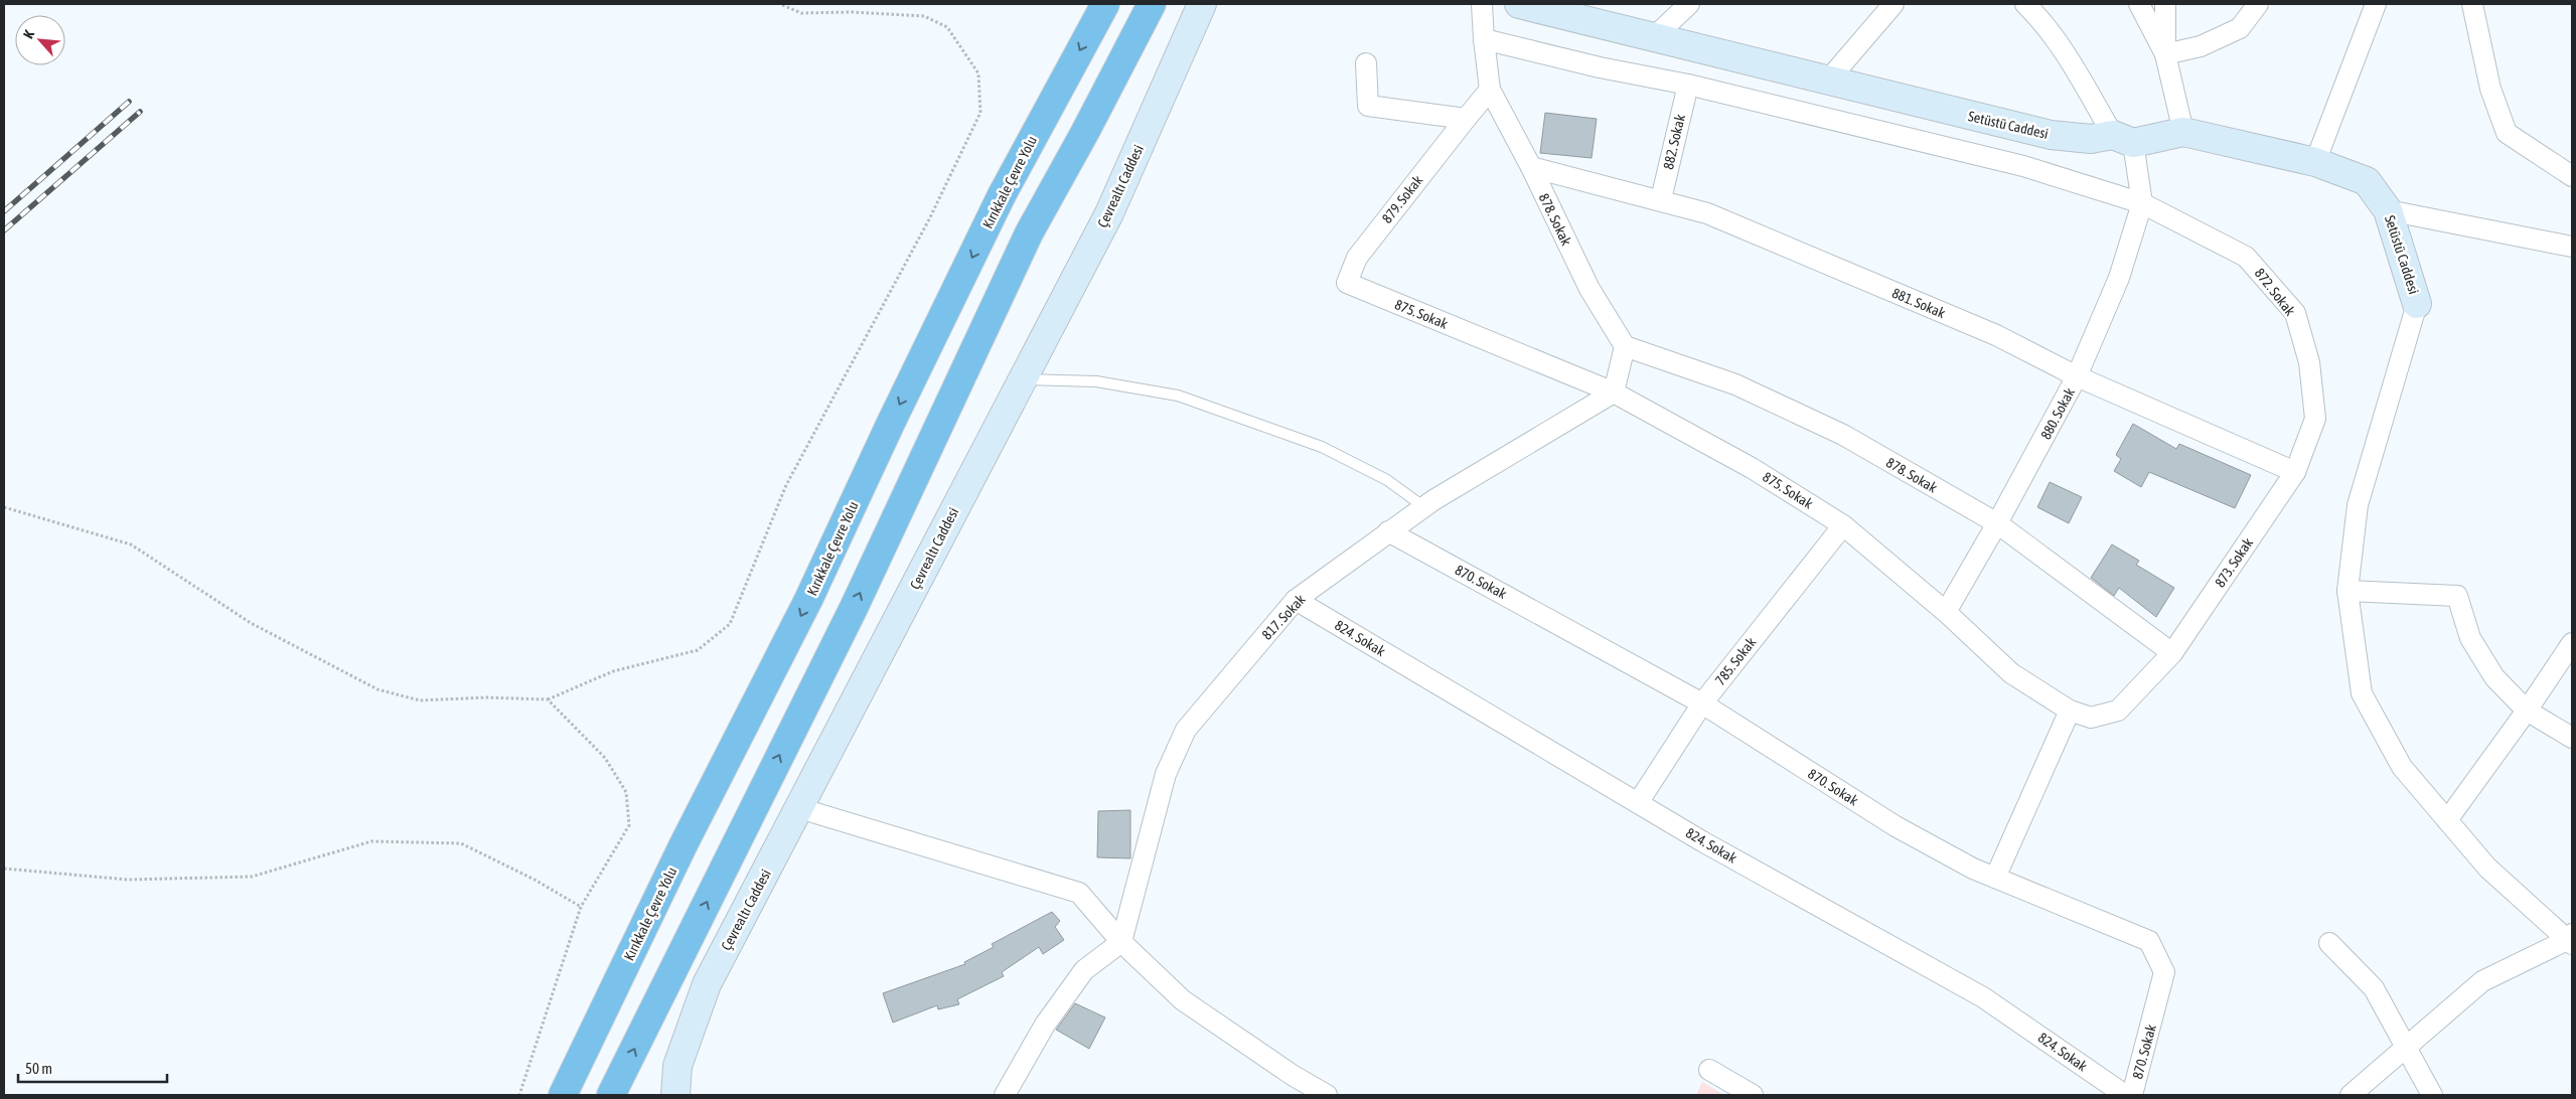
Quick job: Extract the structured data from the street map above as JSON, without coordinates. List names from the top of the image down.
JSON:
{
  "streets": {
    "highway": ["Kırıkkale Çevre Yolu"],
    "main road": ["Setüstü Caddesi", "Çevrealtı Caddesi"],
    "street": [
      "882. Sokak",
      "879. Sokak",
      "878. Sokak",
      "872. Sokak",
      "881. Sokak",
      "875. Sokak",
      "880. Sokak",
      "873. Sokak",
      "870. Sokak",
      "817. Sokak",
      "824. Sokak",
      "785. Sokak"
    ]
  },
  "crossings": [
    ["882. Sokak", "872. Sokak"],
    ["882. Sokak", "881. Sokak"],
    ["879. Sokak", "878. Sokak"],
    ["879. Sokak", "875. Sokak"],
    ["878. Sokak", "881. Sokak"],
    ["878. Sokak", "875. Sokak"],
    ["878. Sokak", "880. Sokak"],
    ["878. Sokak", "873. Sokak"],
    ["872. Sokak", "881. Sokak"],
    ["872. Sokak", "880. Sokak"],
    ["872. Sokak", "873. Sokak"],
    ["881. Sokak", "880. Sokak"],
    ["881. Sokak", "873. Sokak"],
    ["875. Sokak", "880. Sokak"],
    ["875. Sokak", "873. Sokak"],
    ["875. Sokak", "817. Sokak"],
    ["875. Sokak", "785. Sokak"],
    ["870. Sokak", "817. Sokak"],
    ["870. Sokak", "785. Sokak"],
    ["817. Sokak", "824. Sokak"],
    ["824. Sokak", "785. Sokak"]
  ],
  "scale_bar": "50 m",
  "north": "top left"
}
